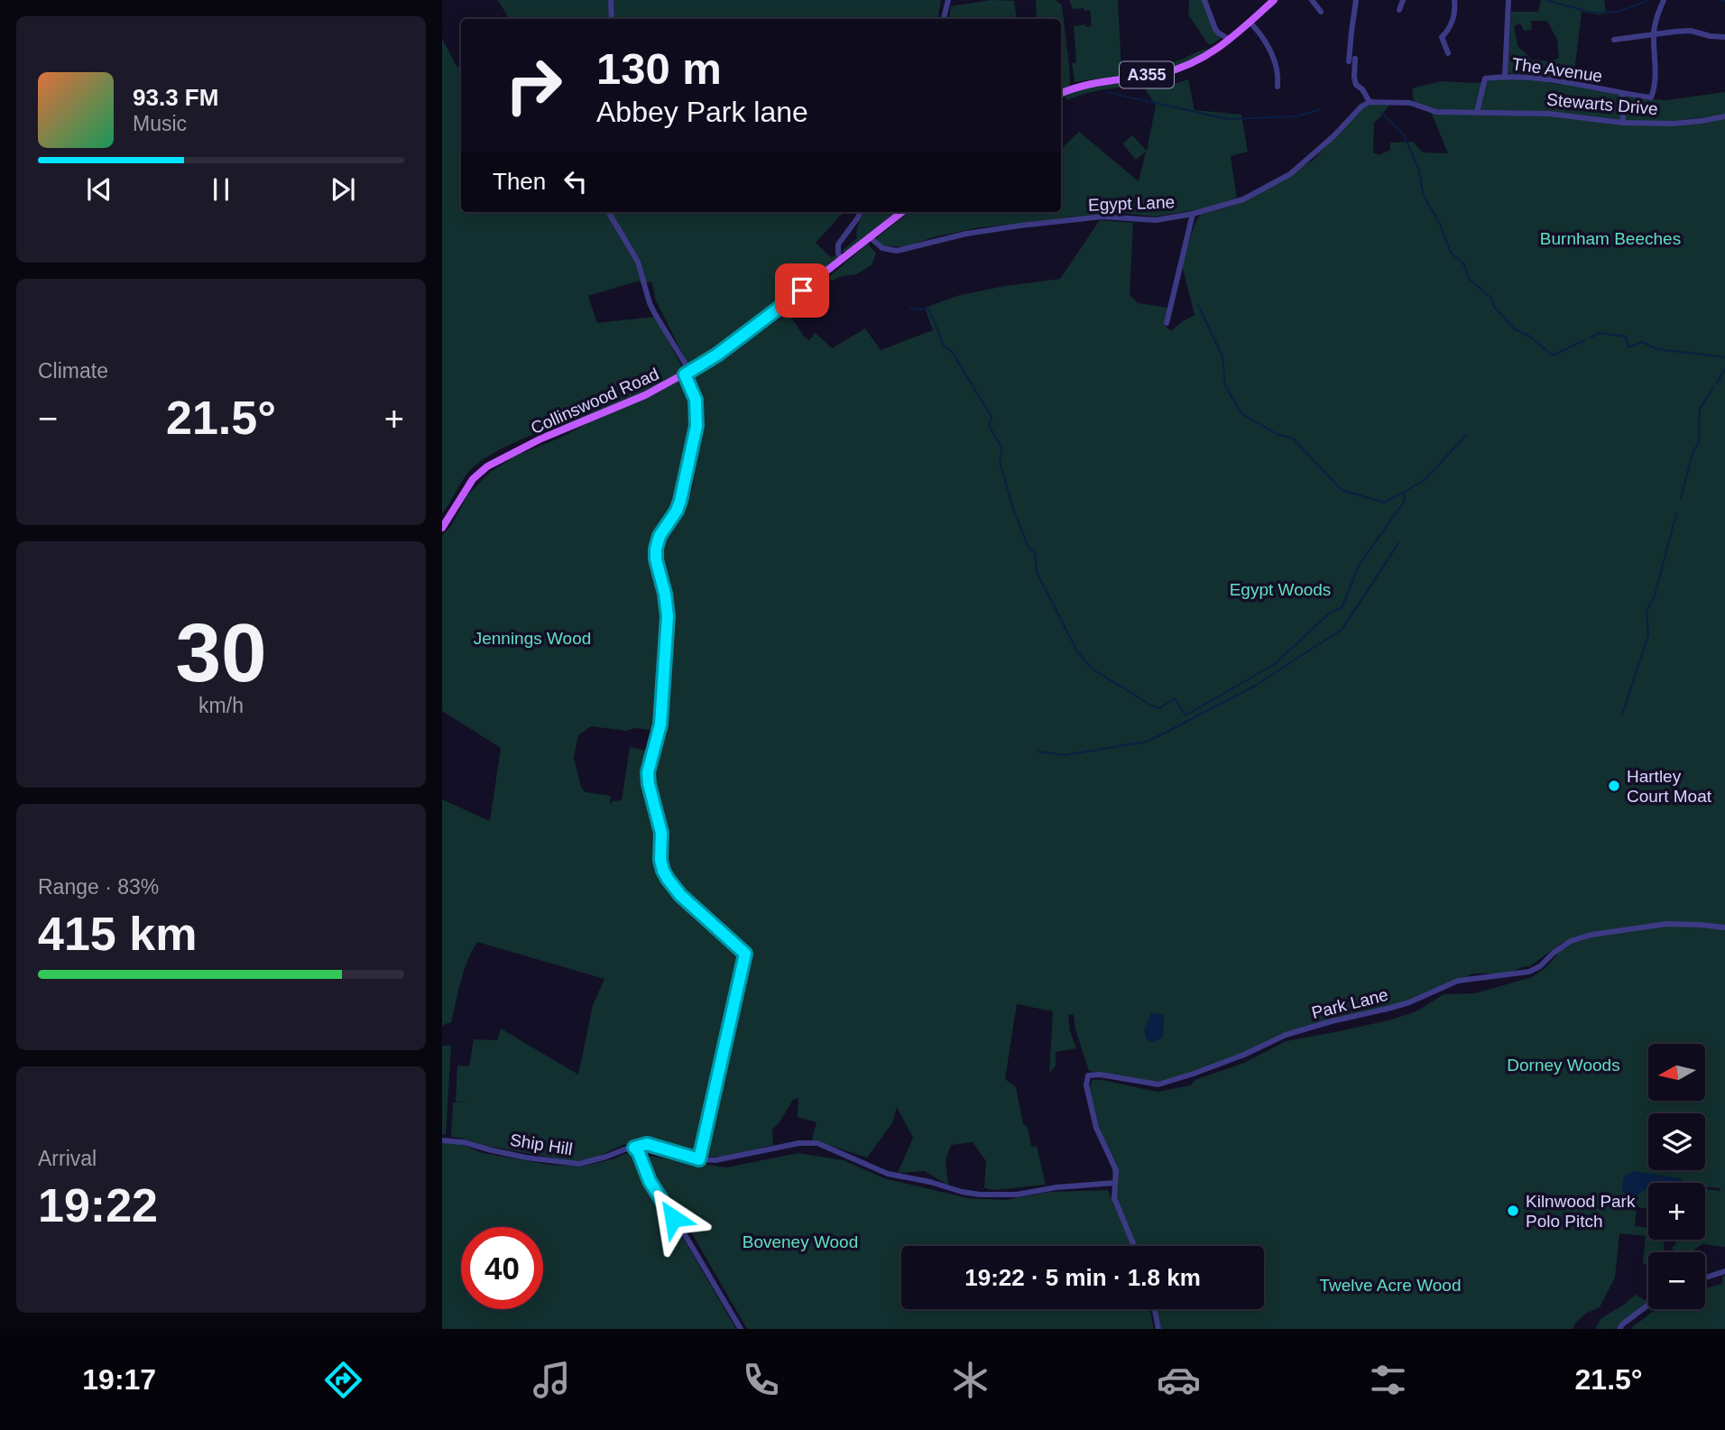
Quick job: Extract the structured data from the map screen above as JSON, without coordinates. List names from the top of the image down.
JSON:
{
  "streets": {
    "main road": ["A355", "Collinswood Road"],
    "street": [
      "The Avenue",
      "Stewarts Drive",
      "Egypt Lane",
      "Park Lane",
      "Ship Hill"
    ]
  },
  "crossings": [
    ["The Avenue", "Stewarts Drive"],
    ["Egypt Lane", "Collinswood Road"]
  ],
  "parks": [
    "Burnham Beeches",
    "Egypt Woods",
    "Jennings Wood",
    "Dorney Woods",
    "Boveney Wood",
    "Twelve Acre Wood"
  ],
  "places": ["Hartley Court Moat", "Kilnwood Park Polo Pitch"],
  "north": "left",
  "page": {
    "turn": ["130 m", "Abbey Park lane"],
    "song": ["93.3 FM", "Music"],
    "then": "Then",
    "tile": [
      "Climate",
      ["30", "km/h"],
      ["Range · 83%", "415 km"],
      ["Arrival", "19:22"]
    ],
    "heat": ["−", "21.5°", "+"],
    "map_buttons": ["+", "−"],
    "limit": "40",
    "trip": "19:22 · 5 min · 1.8 km",
    "tabs": ["19:17", "21.5°"]
  }
}
